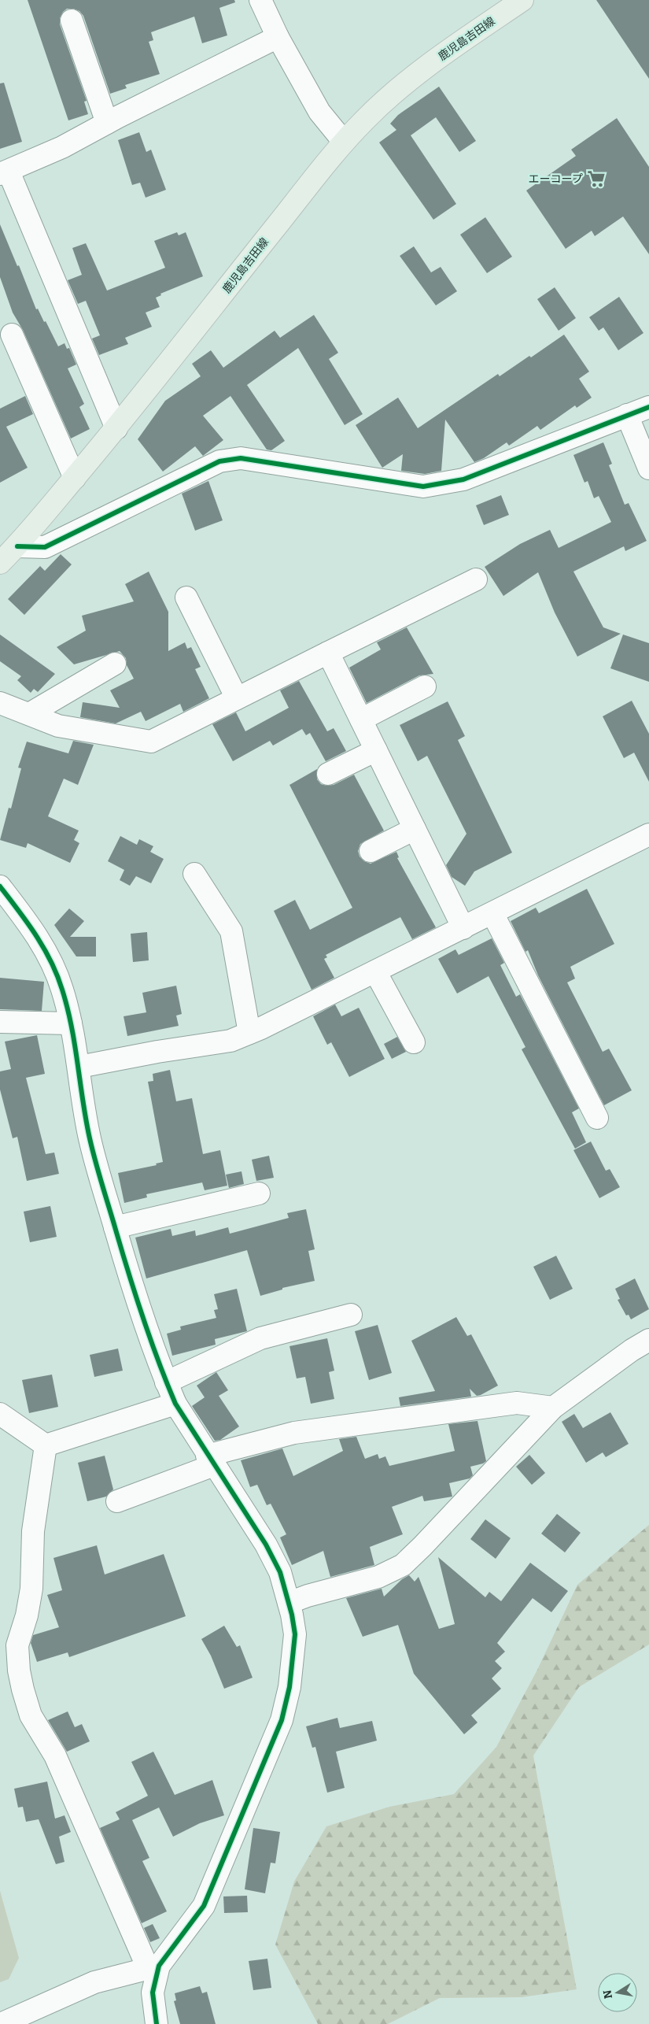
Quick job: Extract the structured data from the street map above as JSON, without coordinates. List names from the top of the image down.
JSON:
{
  "streets": {
    "main road": ["鹿児島吉田線"]
  },
  "places": {
    "supermarket": ["エーコープ"]
  },
  "north": "left"
}
